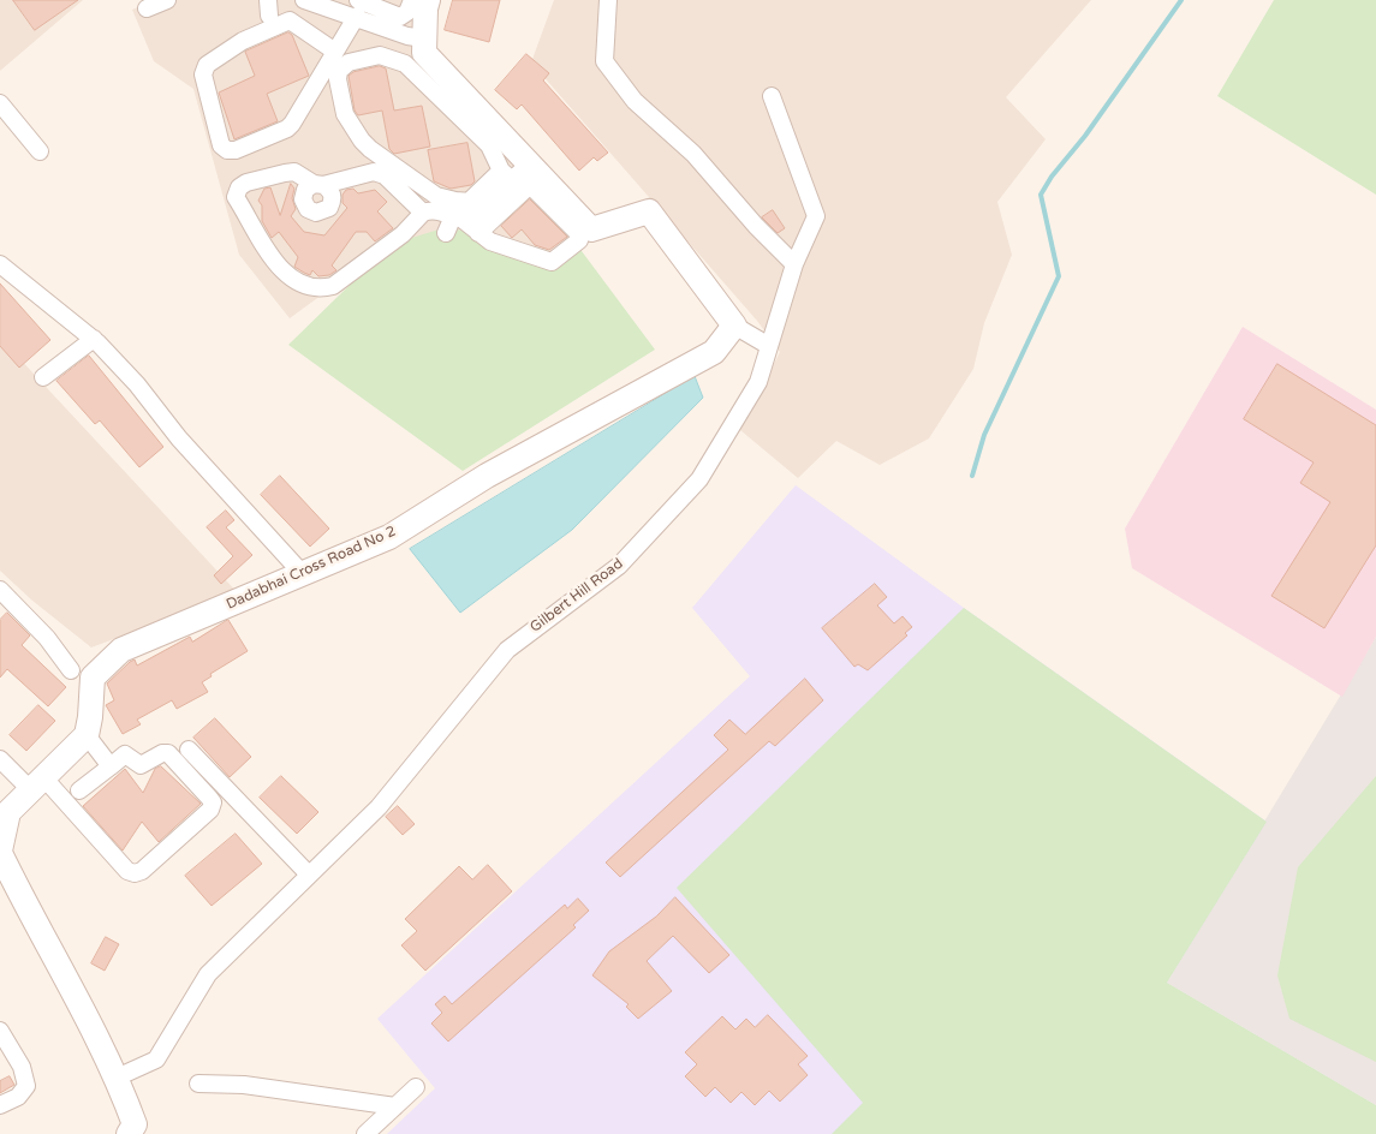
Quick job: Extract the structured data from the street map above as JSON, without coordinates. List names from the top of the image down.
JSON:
{
  "streets": {
    "street": ["Dadabhai Cross Road No 2", "Gilbert Hill Road"]
  }
}
